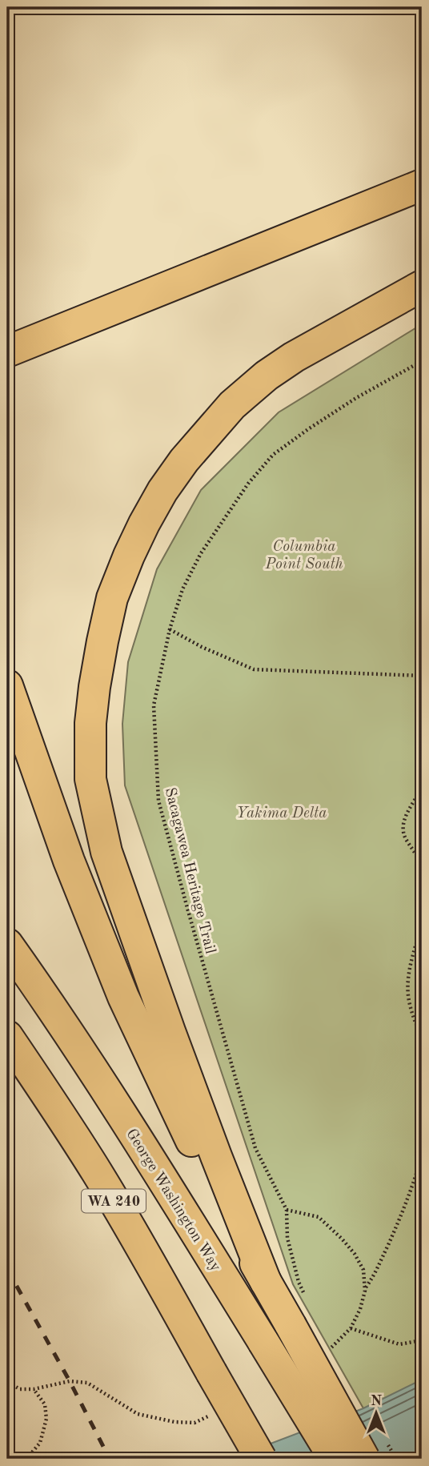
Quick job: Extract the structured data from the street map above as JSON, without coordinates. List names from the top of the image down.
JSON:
{
  "streets": {
    "highway": ["George Washington Way", "WA 240"],
    "path": ["Sacagawea Heritage Trail"]
  },
  "parks": ["Columbia Point South", "Yakima Delta"],
  "north": "top"
}
